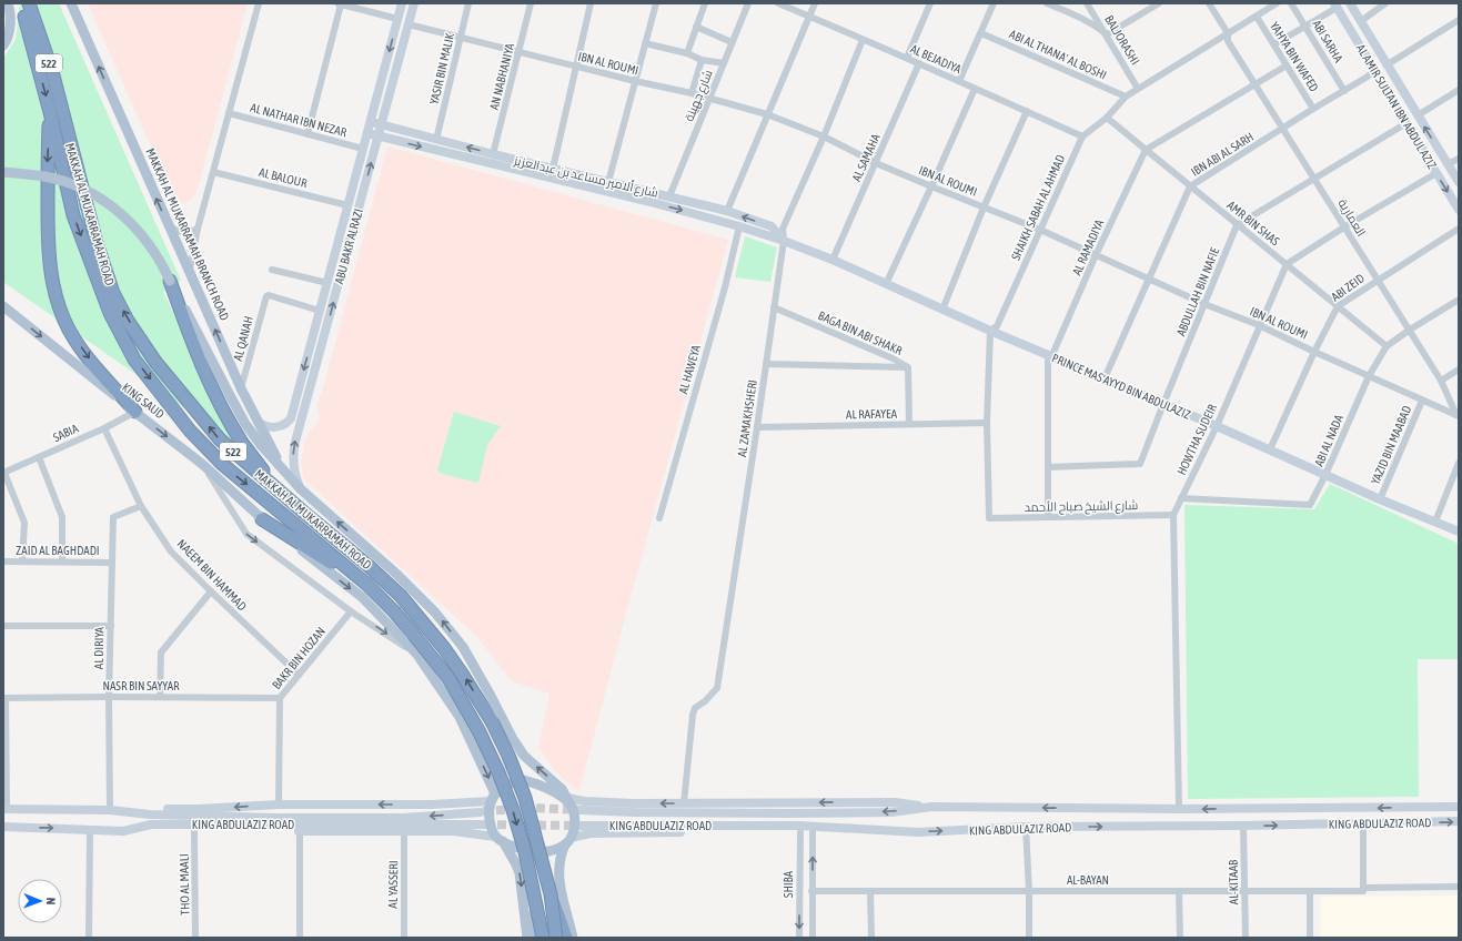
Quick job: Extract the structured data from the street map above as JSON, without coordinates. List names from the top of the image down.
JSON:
{
  "streets": {
    "highway": ["522", "MAKKAH AL MUKARRAMAH ROAD"],
    "main road": [
      "AL AMIR SULTAN IBN ABDUL AZIZ",
      "شارع ألامير مساعد بن عبدالعزيز",
      "MAKKAH AL MUKARRAMAH BRANCH ROAD",
      "ABU BAKR ALRAZI",
      "PRINCE MAS'AYYD BIN ABDULAZIZ",
      "KING SAUD",
      "KING ABDULAZIZ ROAD"
    ],
    "street": [
      "BALJORASHI",
      "ABI SARHA",
      "ABI AL THANA' AL BOSHI",
      "YAHYA BIN WAFED",
      "AL BEJADIYA",
      "IBN AL ROUMI",
      "YASIR BIN MALIK",
      "AN NABHANIYA",
      "شارع جهينة",
      "AL NATHAR IBN NEZAR",
      "IBN ABI AL SARH",
      "AL SAMAHA",
      "AL BALOUR",
      "SHAIKH SABAH AL AHMAD",
      "العمارية",
      "AMR BIN SHAS",
      "AL RAMADIYA",
      "ABI ZEID",
      "ABDULLAH BIN NAFIE",
      "BAGA BIN ABI SHAKR",
      "AL QANAH",
      "AL HAWEYA",
      "AL RAFAYEA",
      "AL ZAMAKHSHERI",
      "SABIA",
      "HOWTHA SUDEIR",
      "ABI AL NADA",
      "YAZID BIN MAABAD",
      "شارع الشيخ صباح الأحمد",
      "ZAID AL BAGHDADI",
      "NAEEM BIN HAMMAD",
      "AL DIRIYA",
      "BAKR BIN HOZAN",
      "NASR BIN SAYYAR",
      "AL-BAYAN",
      "AL-KITAAB",
      "THO AL MAALI",
      "AL YASSERI",
      "SHIBA"
    ]
  },
  "crossings": [
    ["BALJORASHI", "SHAIKH SABAH AL AHMAD"],
    ["ABI SARHA", "IBN ABI AL SARH"],
    ["ABI AL THANA' AL BOSHI", "SHAIKH SABAH AL AHMAD"],
    ["YAHYA BIN WAFED", "IBN ABI AL SARH"],
    ["YAHYA BIN WAFED", "SHAIKH SABAH AL AHMAD"],
    ["AL BEJADIYA", "AL SAMAHA"],
    ["AL BEJADIYA", "SHAIKH SABAH AL AHMAD"],
    ["AL BEJADIYA", "AL ZAMAKHSHERI"],
    ["IBN AL ROUMI", "YASIR BIN MALIK"],
    ["IBN AL ROUMI", "AN NABHANIYA"],
    ["IBN AL ROUMI", "شارع جهينة"],
    ["IBN AL ROUMI", "IBN ABI AL SARH"],
    ["IBN AL ROUMI", "AL SAMAHA"],
    ["IBN AL ROUMI", "SHAIKH SABAH AL AHMAD"],
    ["IBN AL ROUMI", "العمارية"],
    ["IBN AL ROUMI", "ABU BAKR ALRAZI"],
    ["IBN AL ROUMI", "AL RAMADIYA"],
    ["IBN AL ROUMI", "ABI ZEID"],
    ["IBN AL ROUMI", "ABDULLAH BIN NAFIE"],
    ["IBN AL ROUMI", "AL ZAMAKHSHERI"],
    ["IBN AL ROUMI", "HOWTHA SUDEIR"],
    ["IBN AL ROUMI", "ABI AL NADA"],
    ["IBN AL ROUMI", "YAZID BIN MAABAD"],
    ["YASIR BIN MALIK", "شارع ألامير مساعد بن عبدالعزيز"],
    ["AN NABHANIYA", "شارع ألامير مساعد بن عبدالعزيز"],
    ["شارع جهينة", "شارع ألامير مساعد بن عبدالعزيز"],
    ["AL AMIR SULTAN IBN ABDUL AZIZ", "IBN ABI AL SARH"],
    ["AL NATHAR IBN NEZAR", "ABU BAKR ALRAZI"],
    ["IBN ABI AL SARH", "العمارية"],
    ["IBN ABI AL SARH", "AMR BIN SHAS"],
    ["IBN ABI AL SARH", "PRINCE MAS'AYYD BIN ABDULAZIZ"],
    ["AL SAMAHA", "PRINCE MAS'AYYD BIN ABDULAZIZ"],
    ["شارع ألامير مساعد بن عبدالعزيز", "ABU BAKR ALRAZI"],
    ["شارع ألامير مساعد بن عبدالعزيز", "PRINCE MAS'AYYD BIN ABDULAZIZ"],
    ["شارع ألامير مساعد بن عبدالعزيز", "AL ZAMAKHSHERI"],
    ["AL BALOUR", "ABU BAKR ALRAZI"],
    ["SHAIKH SABAH AL AHMAD", "العمارية"],
    ["SHAIKH SABAH AL AHMAD", "AMR BIN SHAS"],
    ["SHAIKH SABAH AL AHMAD", "PRINCE MAS'AYYD BIN ABDULAZIZ"],
    ["العمارية", "ABI ZEID"],
    ["العمارية", "ABI AL NADA"],
    ["AMR BIN SHAS", "AL RAMADIYA"],
    ["AMR BIN SHAS", "ABI ZEID"],
    ["AMR BIN SHAS", "ABDULLAH BIN NAFIE"],
    ["AMR BIN SHAS", "HOWTHA SUDEIR"],
    ["AMR BIN SHAS", "ABI AL NADA"],
    ["MAKKAH AL MUKARRAMAH BRANCH ROAD", "ABU BAKR ALRAZI"],
    ["MAKKAH AL MUKARRAMAH BRANCH ROAD", "AL QANAH"],
    ["ABU BAKR ALRAZI", "AL QANAH"],
    ["ABU BAKR ALRAZI", "PRINCE MAS'AYYD BIN ABDULAZIZ"],
    ["AL RAMADIYA", "ABDULLAH BIN NAFIE"],
    ["AL RAMADIYA", "PRINCE MAS'AYYD BIN ABDULAZIZ"],
    ["AL RAMADIYA", "شارع الشيخ صباح الأحمد"],
    ["ABI ZEID", "PRINCE MAS'AYYD BIN ABDULAZIZ"],
    ["ABDULLAH BIN NAFIE", "PRINCE MAS'AYYD BIN ABDULAZIZ"],
    ["BAGA BIN ABI SHAKR", "AL RAFAYEA"],
    ["BAGA BIN ABI SHAKR", "AL ZAMAKHSHERI"],
    ["AL HAWEYA", "PRINCE MAS'AYYD BIN ABDULAZIZ"],
    ["PRINCE MAS'AYYD BIN ABDULAZIZ", "AL ZAMAKHSHERI"],
    ["PRINCE MAS'AYYD BIN ABDULAZIZ", "HOWTHA SUDEIR"],
    ["PRINCE MAS'AYYD BIN ABDULAZIZ", "ABI AL NADA"],
    ["PRINCE MAS'AYYD BIN ABDULAZIZ", "YAZID BIN MAABAD"],
    ["KING SAUD", "SABIA"],
    ["AL RAFAYEA", "AL ZAMAKHSHERI"],
    ["AL RAFAYEA", "شارع الشيخ صباح الأحمد"],
    ["SABIA", "NAEEM BIN HAMMAD"],
    ["HOWTHA SUDEIR", "ABI AL NADA"],
    ["HOWTHA SUDEIR", "شارع الشيخ صباح الأحمد"],
    ["HOWTHA SUDEIR", "KING ABDULAZIZ ROAD"],
    ["ZAID AL BAGHDADI", "AL DIRIYA"],
    ["NAEEM BIN HAMMAD", "AL DIRIYA"],
    ["NAEEM BIN HAMMAD", "BAKR BIN HOZAN"],
    ["AL DIRIYA", "NASR BIN SAYYAR"],
    ["AL DIRIYA", "KING ABDULAZIZ ROAD"],
    ["BAKR BIN HOZAN", "NASR BIN SAYYAR"],
    ["KING ABDULAZIZ ROAD", "AL-KITAAB"],
    ["AL-BAYAN", "AL-KITAAB"],
    ["AL-BAYAN", "SHIBA"]
  ],
  "one_way": ["KING SAUD"],
  "north": "right"
}
